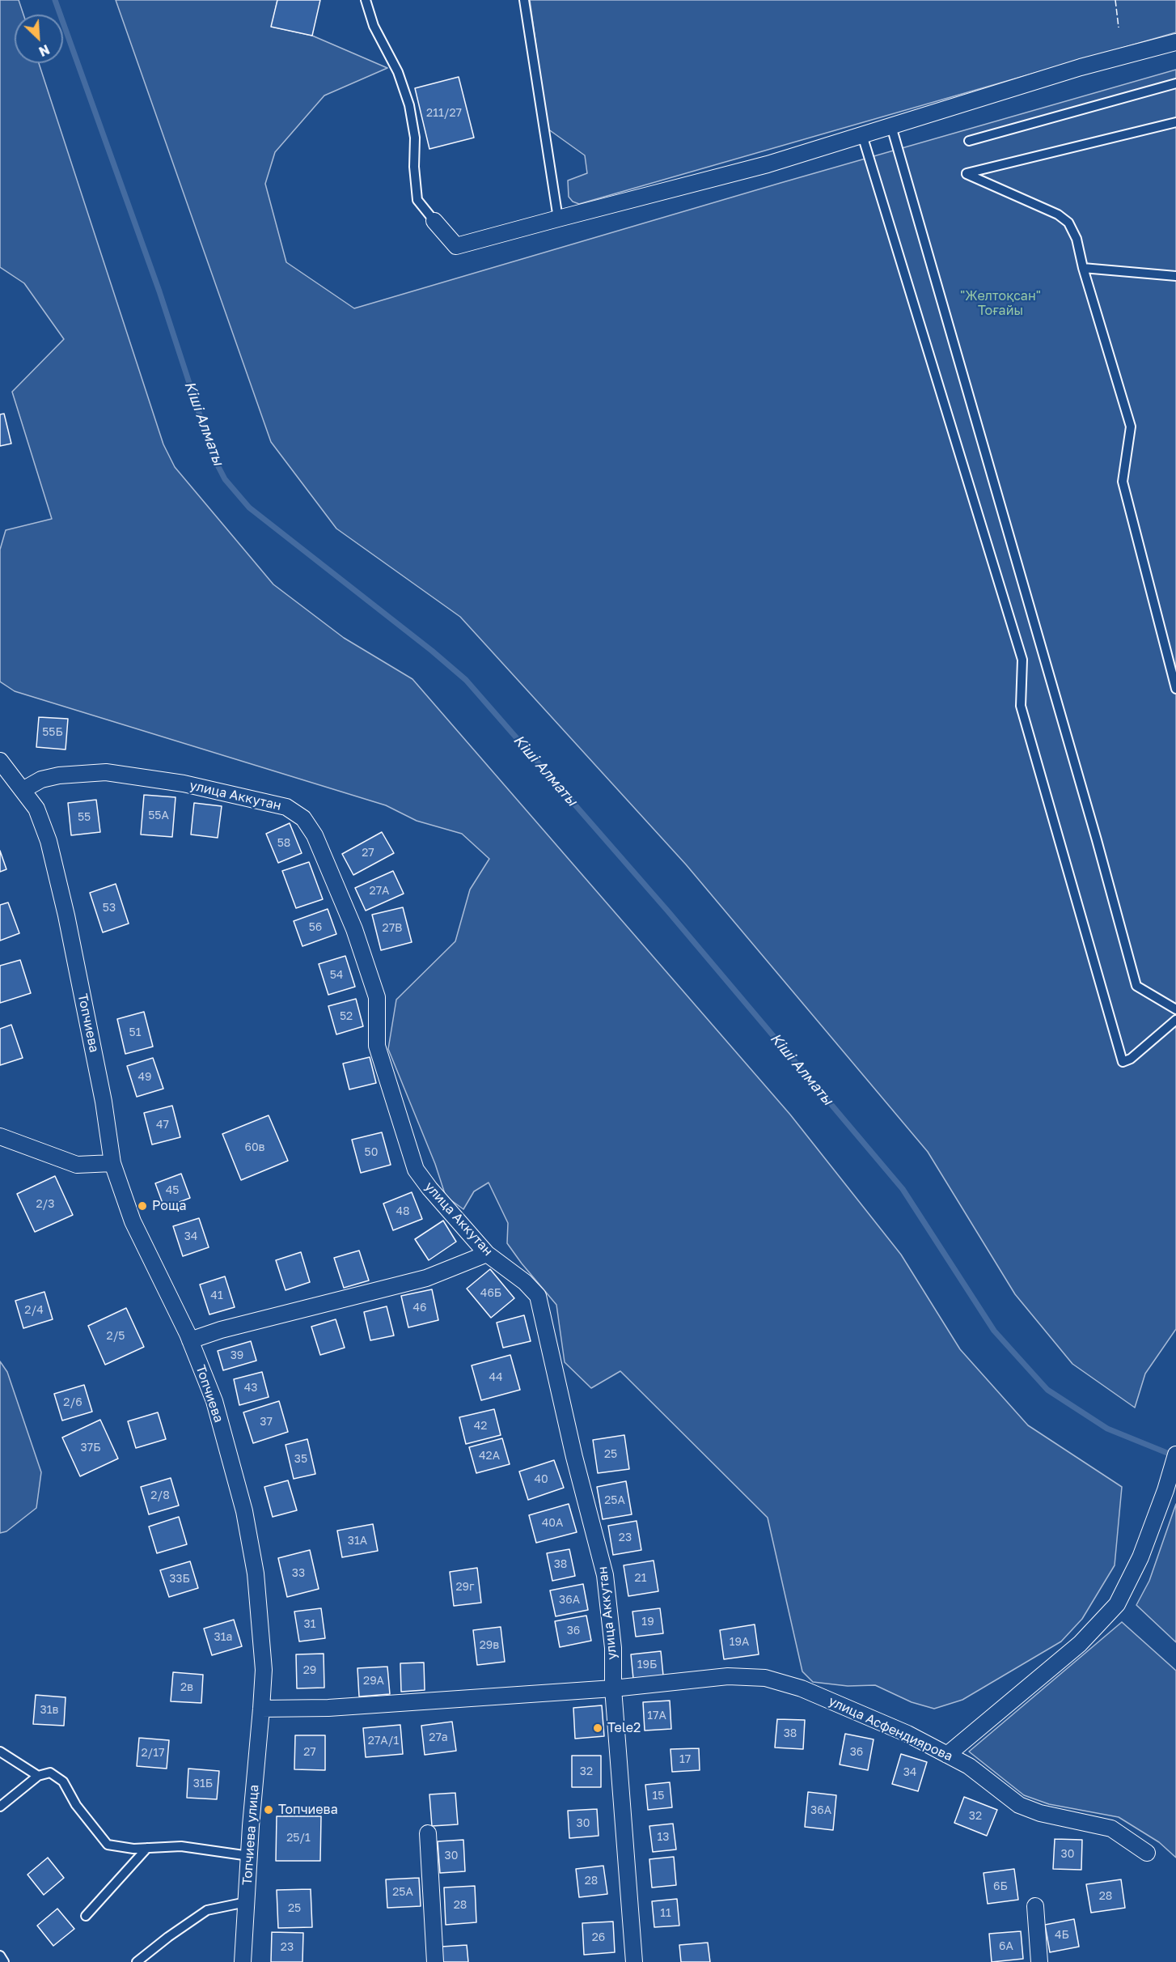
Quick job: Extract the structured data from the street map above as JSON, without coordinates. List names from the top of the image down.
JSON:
{
  "streets": {
    "street": [
      "улица Аккутан",
      "Топчиева",
      "улица Асфендиярова",
      "Топчиева улица"
    ]
  },
  "crossings": [
    ["улица Аккутан", "Топчиева"],
    ["улица Аккутан", "улица Асфендиярова"],
    ["Топчиева", "Топчиева улица"]
  ],
  "water": ["Кіші Алматы"],
  "parks": ["\"Желтоқсан\" Тоғайы"],
  "places": ["Роща", "Tele2", "Топчиева"],
  "house_numbers": [
    "211/27",
    "55Б",
    "55А",
    "55",
    "58",
    "27",
    "27А",
    "53",
    "56",
    "27В",
    "54",
    "52",
    "51",
    "49",
    "47",
    "60в",
    "50",
    "45",
    "2/3",
    "48",
    "34",
    "46Б",
    "41",
    "46",
    "2/4",
    "2/5",
    "39",
    "44",
    "43",
    "2/6",
    "37",
    "42",
    "37Б",
    "25",
    "42А",
    "35",
    "40",
    "2/8",
    "25А",
    "40А",
    "23",
    "31А",
    "38",
    "33",
    "21",
    "33Б",
    "29г",
    "36А",
    "19",
    "31",
    "36",
    "31а",
    "19А",
    "29в",
    "19Б",
    "29",
    "29А",
    "2в",
    "31в",
    "17А",
    "38",
    "27а",
    "27А/1",
    "27",
    "36",
    "2/17",
    "17",
    "32",
    "34",
    "31Б",
    "15",
    "36А",
    "32",
    "30",
    "13",
    "25/1",
    "30",
    "30",
    "28",
    "6Б",
    "25А",
    "28",
    "28",
    "25",
    "11",
    "4Б",
    "26",
    "6А",
    "23"
  ],
  "north": "bottom right"
}
